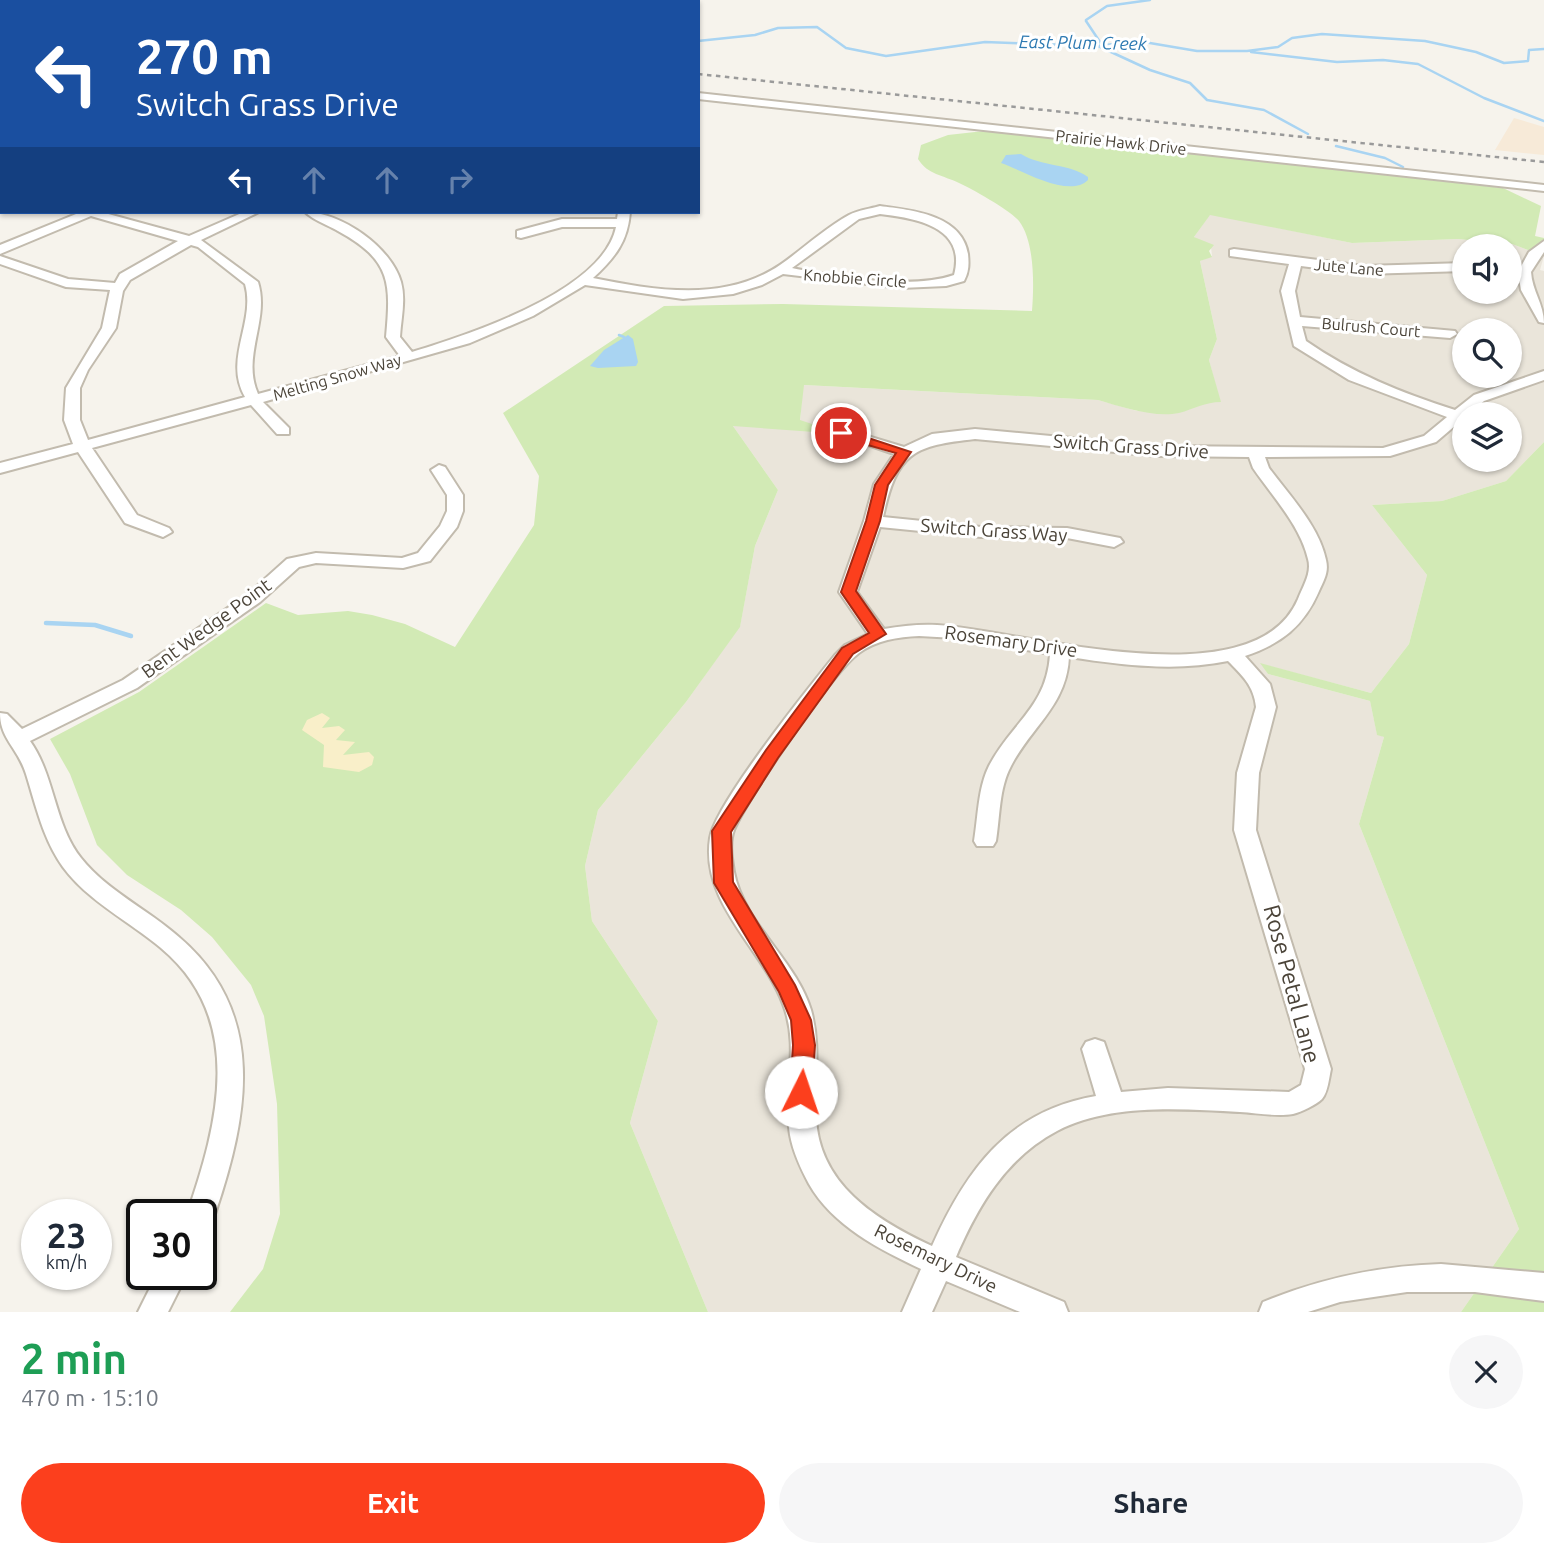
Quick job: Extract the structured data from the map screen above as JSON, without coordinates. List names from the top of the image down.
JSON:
{
  "streets": {
    "street": [
      "Prairie Hawk Drive",
      "Jute Lane",
      "Knobbie Circle",
      "Bulrush Court",
      "Melting Snow Way",
      "Switch Grass Drive",
      "Switch Grass Way",
      "Bent Wedge Point",
      "Rosemary Drive",
      "Rose Petal Lane"
    ]
  },
  "crossings": [
    ["Switch Grass Drive", "Rosemary Drive"],
    ["Rosemary Drive", "Rose Petal Lane"]
  ],
  "water": ["East Plum Creek"],
  "page": {
    "turn": ["270 m", "Switch Grass Drive"],
    "speed": "23 km/h",
    "limit": "30",
    "heading": ["2 min", "470 m · 15:10"],
    "buttons": ["Exit", "Share"]
  }
}
